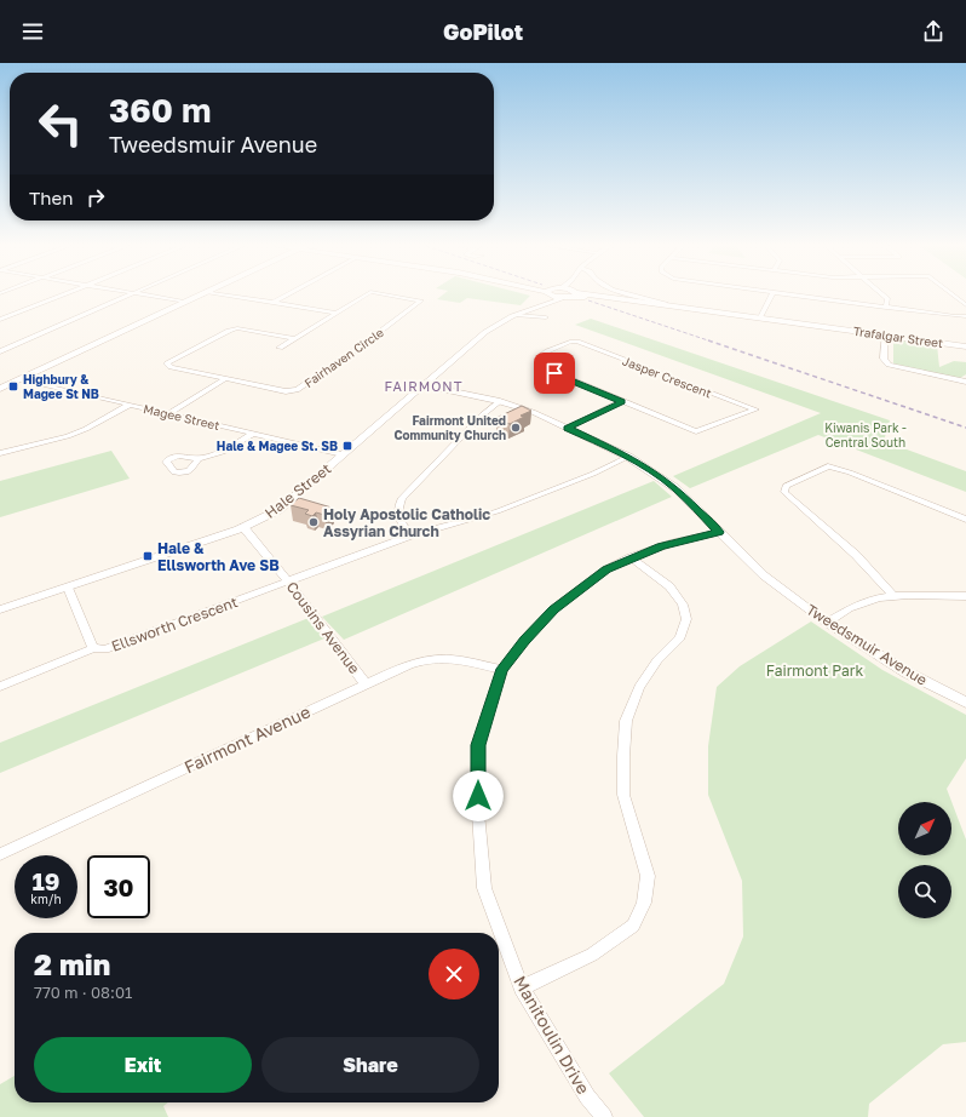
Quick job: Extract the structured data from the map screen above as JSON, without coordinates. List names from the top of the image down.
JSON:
{
  "streets": {
    "main road": ["Trafalgar Street"],
    "street": [
      "Fairhaven Circle",
      "Jasper Crescent",
      "Magee Street",
      "Hale Street",
      "Ellsworth Crescent",
      "Cousins Avenue",
      "Tweedsmuir Avenue",
      "Fairmont Avenue",
      "Manitoulin Drive"
    ]
  },
  "crossings": [
    ["Magee Street", "Hale Street"],
    ["Hale Street", "Ellsworth Crescent"],
    ["Hale Street", "Cousins Avenue"],
    ["Hale Street", "Tweedsmuir Avenue"],
    ["Ellsworth Crescent", "Cousins Avenue"],
    ["Ellsworth Crescent", "Tweedsmuir Avenue"],
    ["Cousins Avenue", "Fairmont Avenue"],
    ["Tweedsmuir Avenue", "Manitoulin Drive"],
    ["Fairmont Avenue", "Manitoulin Drive"]
  ],
  "districts": ["FAIRMONT"],
  "parks": ["Kiwanis Park - Central South", "Fairmont Park"],
  "places": {
    "transit": ["Highbury & Magee St NB", "Hale & Magee St. SB", "Hale & Ellsworth Ave SB"],
    "other": ["Fairmont United Community Church", "Holy Apostolic Catholic Assyrian Church"]
  },
  "north": "top right",
  "page": {
    "header": "GoPilot",
    "turn": ["360 m", "Tweedsmuir Avenue"],
    "then": "Then",
    "speed": "19 km/h",
    "limit": "30",
    "heading": ["2 min", "770 m · 08:01"],
    "buttons": ["Exit", "Share"]
  }
}
